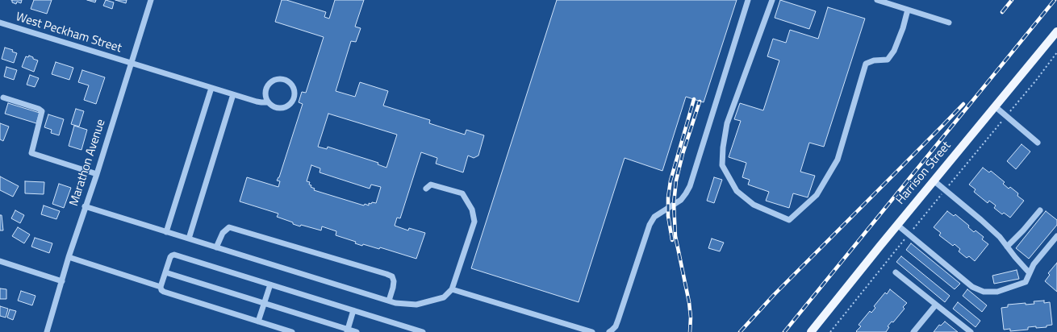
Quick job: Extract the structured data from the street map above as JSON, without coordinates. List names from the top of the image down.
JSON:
{
  "streets": {
    "main road": ["Harrison Street"],
    "street": ["West Peckham Street", "Marathon Avenue"]
  },
  "crossings": [
    ["West Peckham Street", "Marathon Avenue"]
  ]
}
